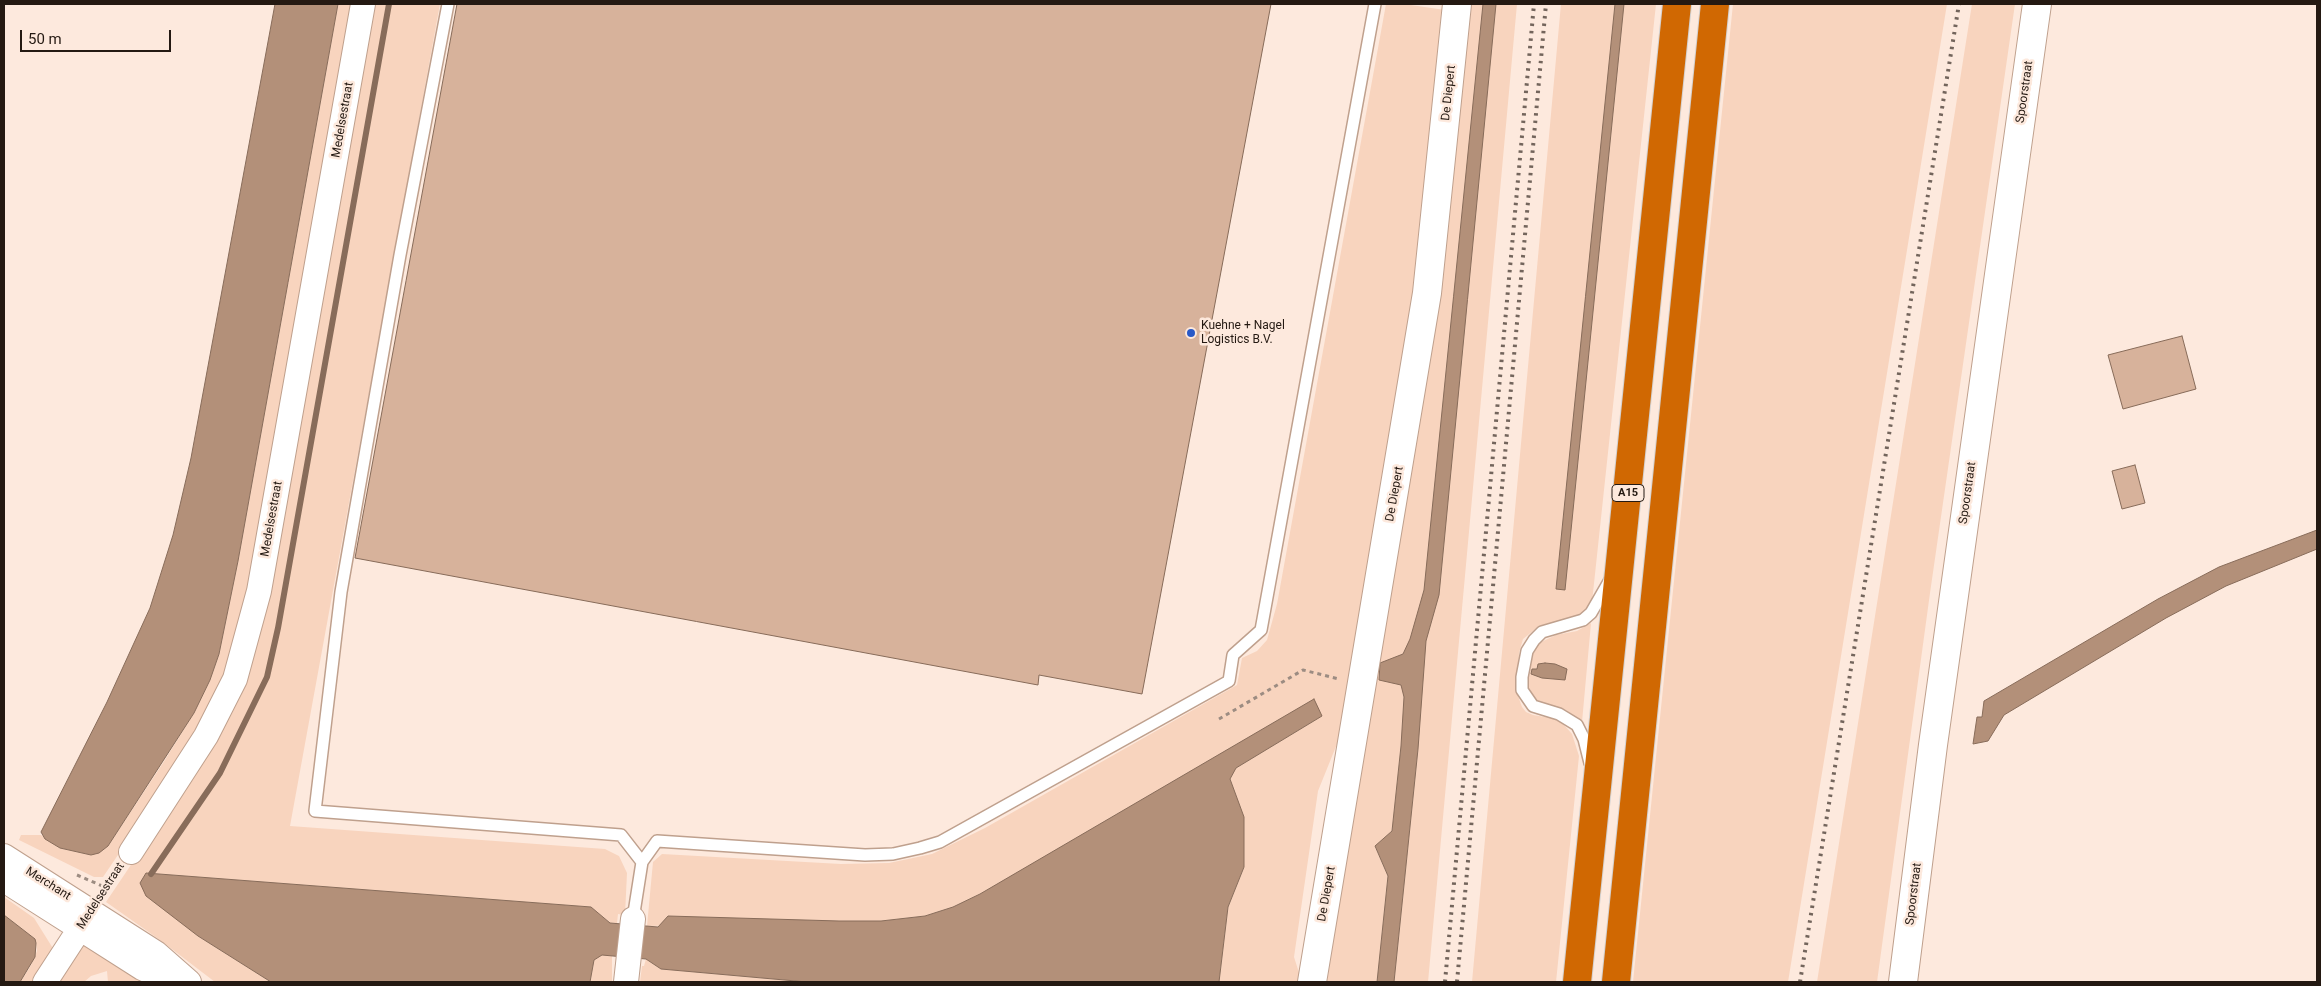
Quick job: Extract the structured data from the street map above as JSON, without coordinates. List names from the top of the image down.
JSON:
{
  "streets": {
    "highway": ["A15"],
    "main road": ["Spoorstraat", "De Diepert"],
    "street": ["Medelsestraat", "Merchant"]
  },
  "crossings": [
    ["Medelsestraat", "Merchant"]
  ],
  "places": ["Kuehne + Nagel Logistics B.V."],
  "scale_bar": "50 m"
}
